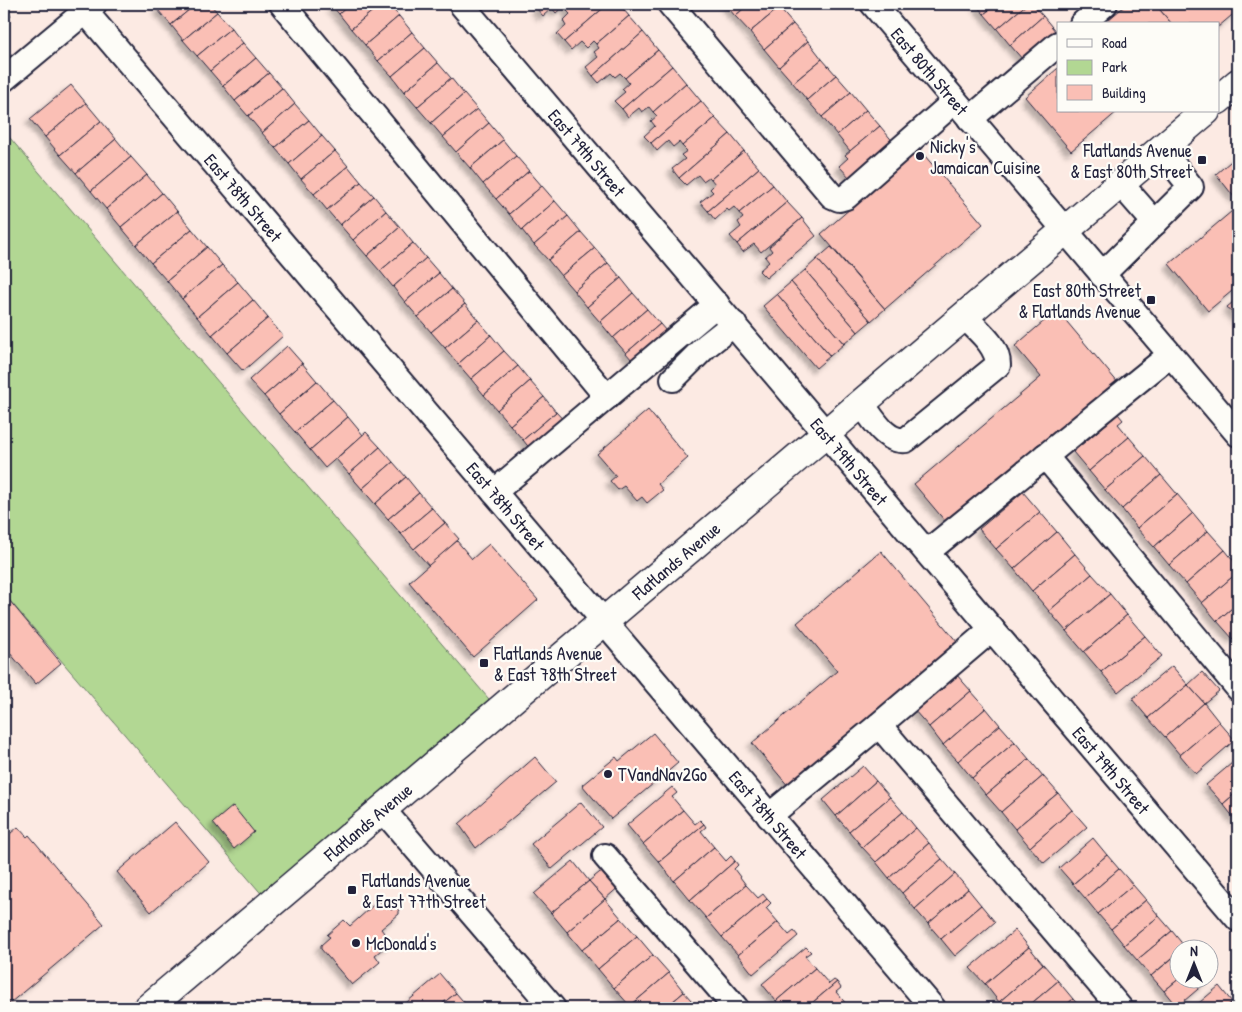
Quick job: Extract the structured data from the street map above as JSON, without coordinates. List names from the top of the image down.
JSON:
{
  "streets": {
    "main road": ["Flatlands Avenue"],
    "street": ["East 80th Street", "East 79th Street", "East 78th Street"]
  },
  "crossings": [
    ["East 80th Street", "Flatlands Avenue"],
    ["East 79th Street", "Flatlands Avenue"],
    ["East 78th Street", "Flatlands Avenue"]
  ],
  "places": {
    "other": ["Nicky's Jamaican Cuisine", "TVandNav2Go", "McDonald's"],
    "transit": [
      "Flatlands Avenue & East 80th Street",
      "East 80th Street & Flatlands Avenue",
      "Flatlands Avenue & East 78th Street",
      "Flatlands Avenue & East 77th Street"
    ]
  },
  "legend": ["Road", "Park", "Building"],
  "north": "top"
}
